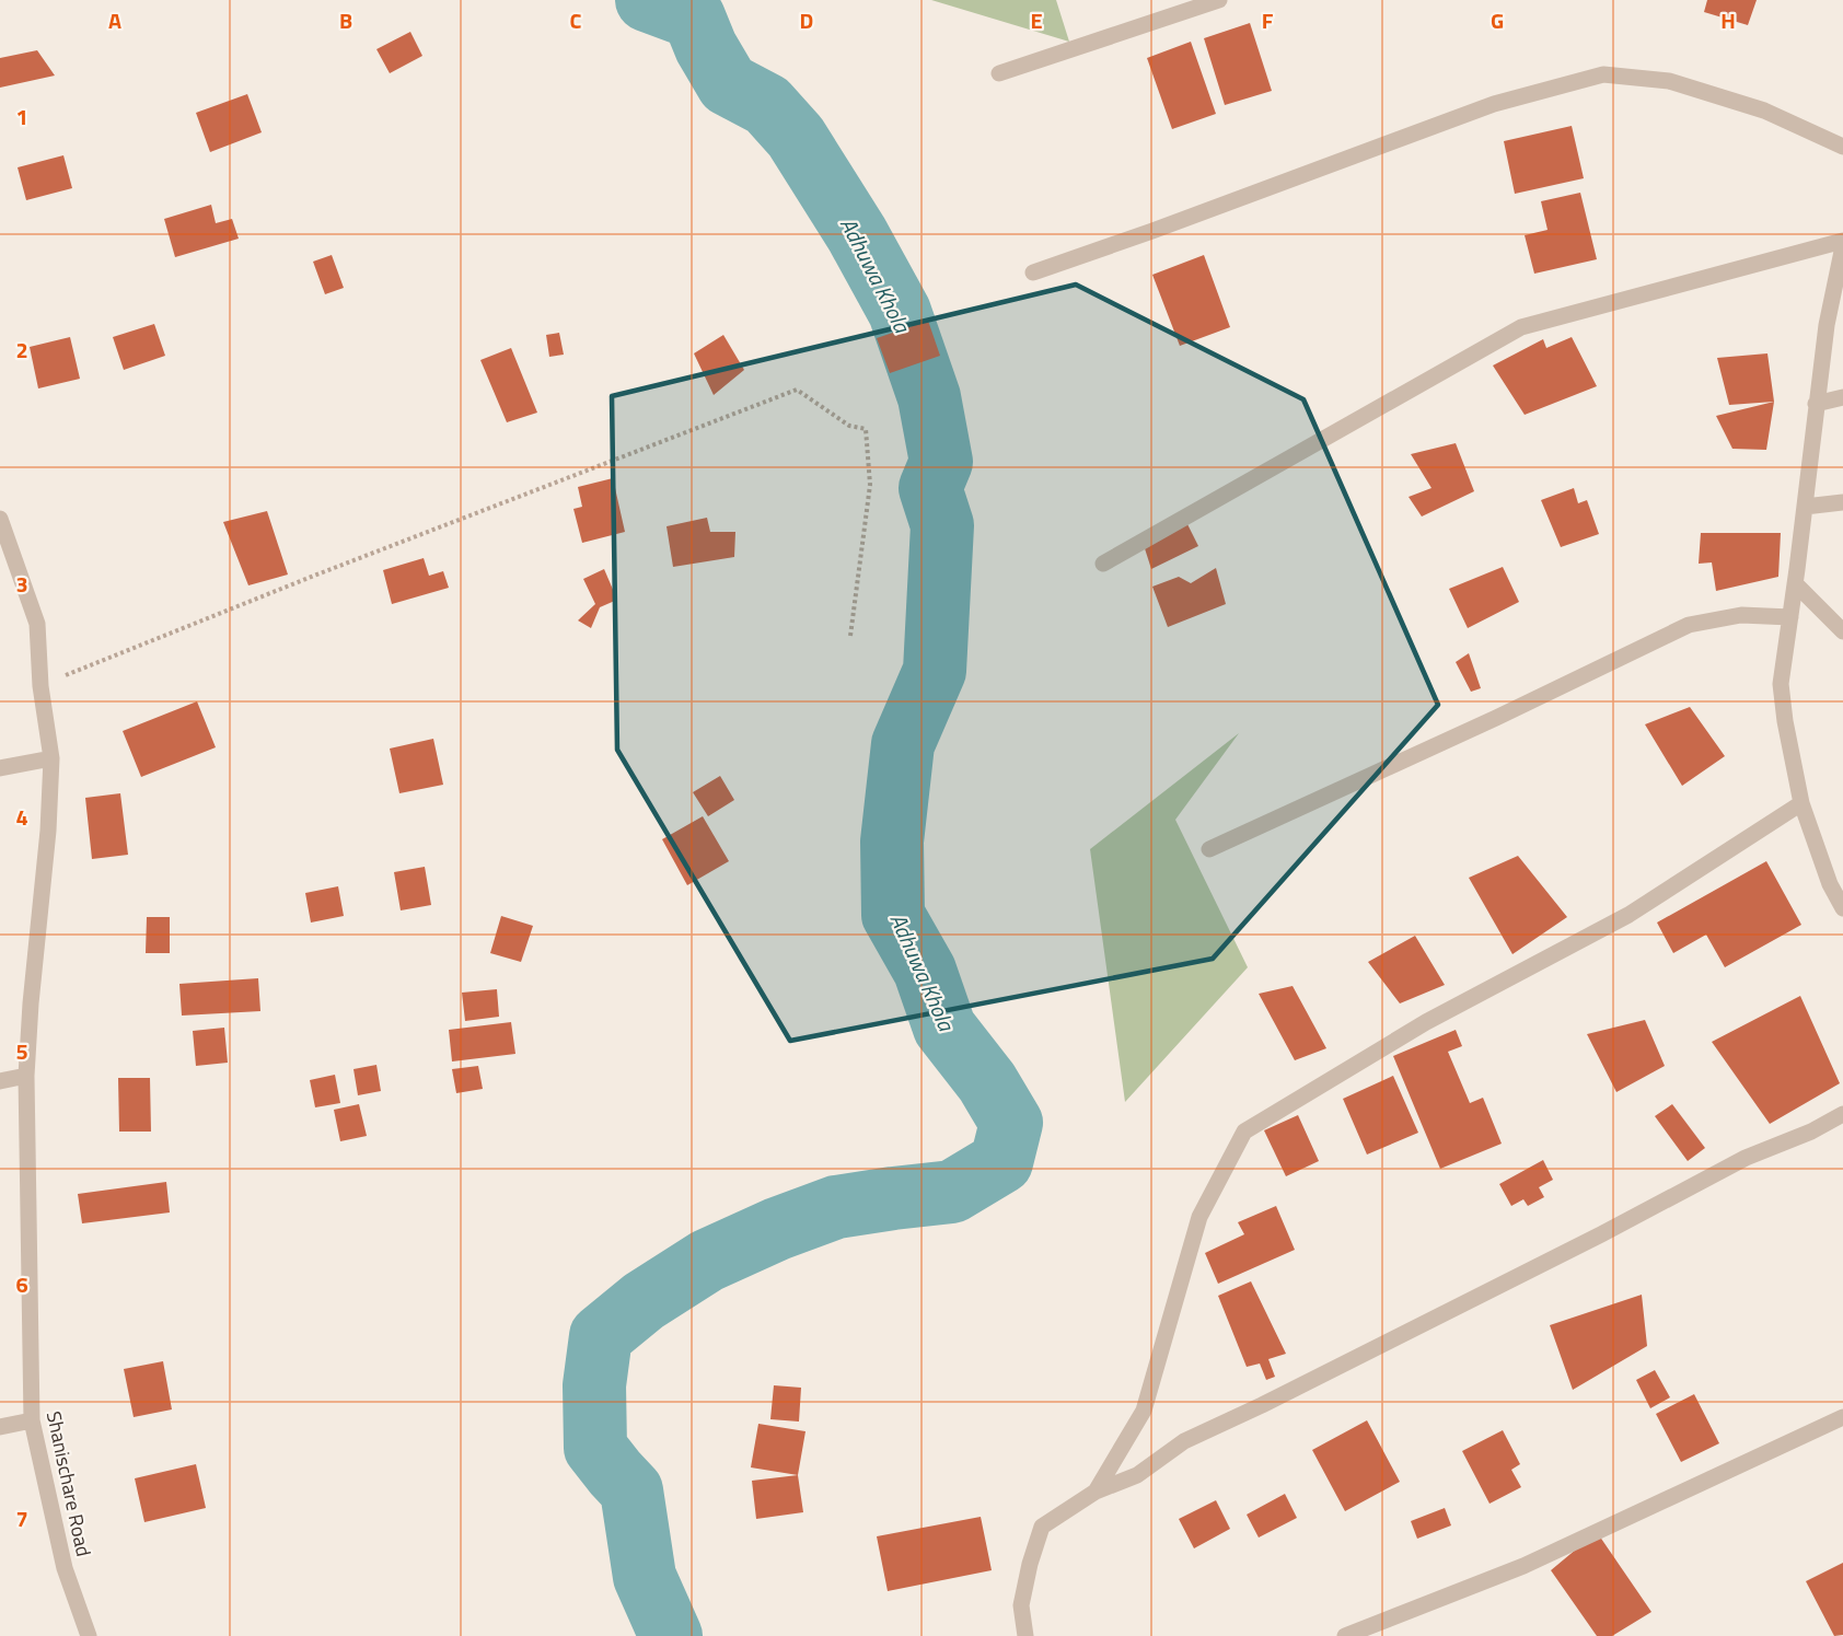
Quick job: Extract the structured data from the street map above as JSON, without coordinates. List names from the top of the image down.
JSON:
{
  "streets": {
    "street": ["Shanischare Road"]
  },
  "water": ["Adhuwa Khola"],
  "grid": {
    "columns": [
      "A",
      "B",
      "C",
      "D",
      "E",
      "F",
      "G",
      "H"
    ],
    "rows": [
      "1",
      "2",
      "3",
      "4",
      "5",
      "6",
      "7"
    ]
  }
}
